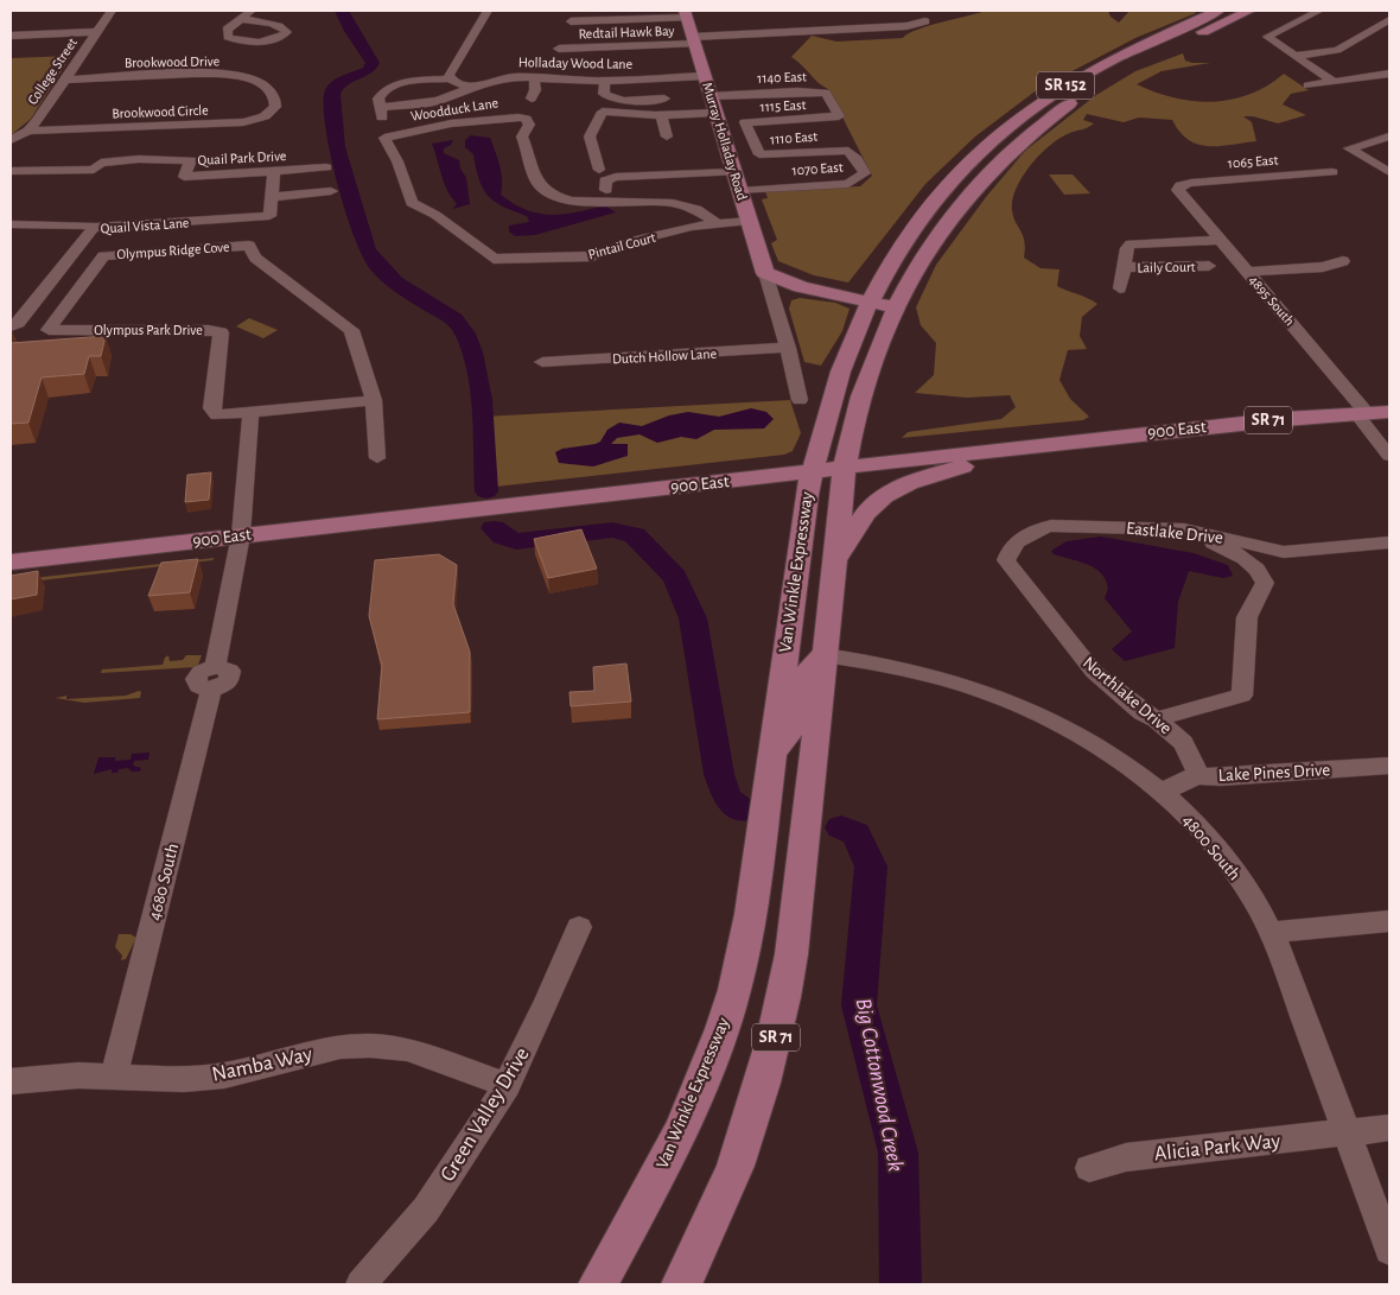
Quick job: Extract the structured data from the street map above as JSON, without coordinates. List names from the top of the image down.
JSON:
{
  "streets": {
    "main road": [
      "SR 152",
      "Murray Holladay Road",
      "SR 71",
      "900 East",
      "Van Winkle Expressway"
    ],
    "street": [
      "Redtail Hawk Bay",
      "Brookwood Drive",
      "Holladay Wood Lane",
      "College Street",
      "1140 East",
      "1115 East",
      "Woodduck Lane",
      "Brookwood Circle",
      "1110 East",
      "Quail Park Drive",
      "1065 East",
      "1070 East",
      "Quail Vista Lane",
      "Pintail Court",
      "Olympus Ridge Cove",
      "Laily Court",
      "4895 South",
      "Olympus Park Drive",
      "Dutch Hollow Lane",
      "Eastlake Drive",
      "Northlake Drive",
      "Lake Pines Drive",
      "4800 South",
      "4680 South",
      "Namba Way",
      "Green Valley Drive",
      "Alicia Park Way"
    ]
  },
  "crossings": [
    ["Redtail Hawk Bay", "Murray Holladay Road"],
    ["Brookwood Drive", "College Street"],
    ["Brookwood Drive", "Brookwood Circle"],
    ["Holladay Wood Lane", "Murray Holladay Road"],
    ["College Street", "Brookwood Circle"],
    ["1140 East", "1115 East"],
    ["1140 East", "Murray Holladay Road"],
    ["1115 East", "1110 East"],
    ["Woodduck Lane", "Pintail Court"],
    ["1110 East", "1070 East"],
    ["Murray Holladay Road", "1070 East"],
    ["Murray Holladay Road", "Pintail Court"],
    ["Murray Holladay Road", "Dutch Hollow Lane"],
    ["Quail Park Drive", "Quail Vista Lane"],
    ["1065 East", "4895 South"],
    ["Olympus Ridge Cove", "Olympus Park Drive"],
    ["4895 South", "900 East"],
    ["Olympus Park Drive", "4680 South"],
    ["SR 71", "900 East"],
    ["SR 71", "Van Winkle Expressway"],
    ["900 East", "Van Winkle Expressway"],
    ["900 East", "4680 South"],
    ["Eastlake Drive", "Northlake Drive"],
    ["Van Winkle Expressway", "4800 South"],
    ["Northlake Drive", "Lake Pines Drive"],
    ["Lake Pines Drive", "4800 South"],
    ["4800 South", "Alicia Park Way"],
    ["4680 South", "Namba Way"],
    ["Namba Way", "Green Valley Drive"]
  ],
  "water": ["Big Cottonwood Creek"]
}
